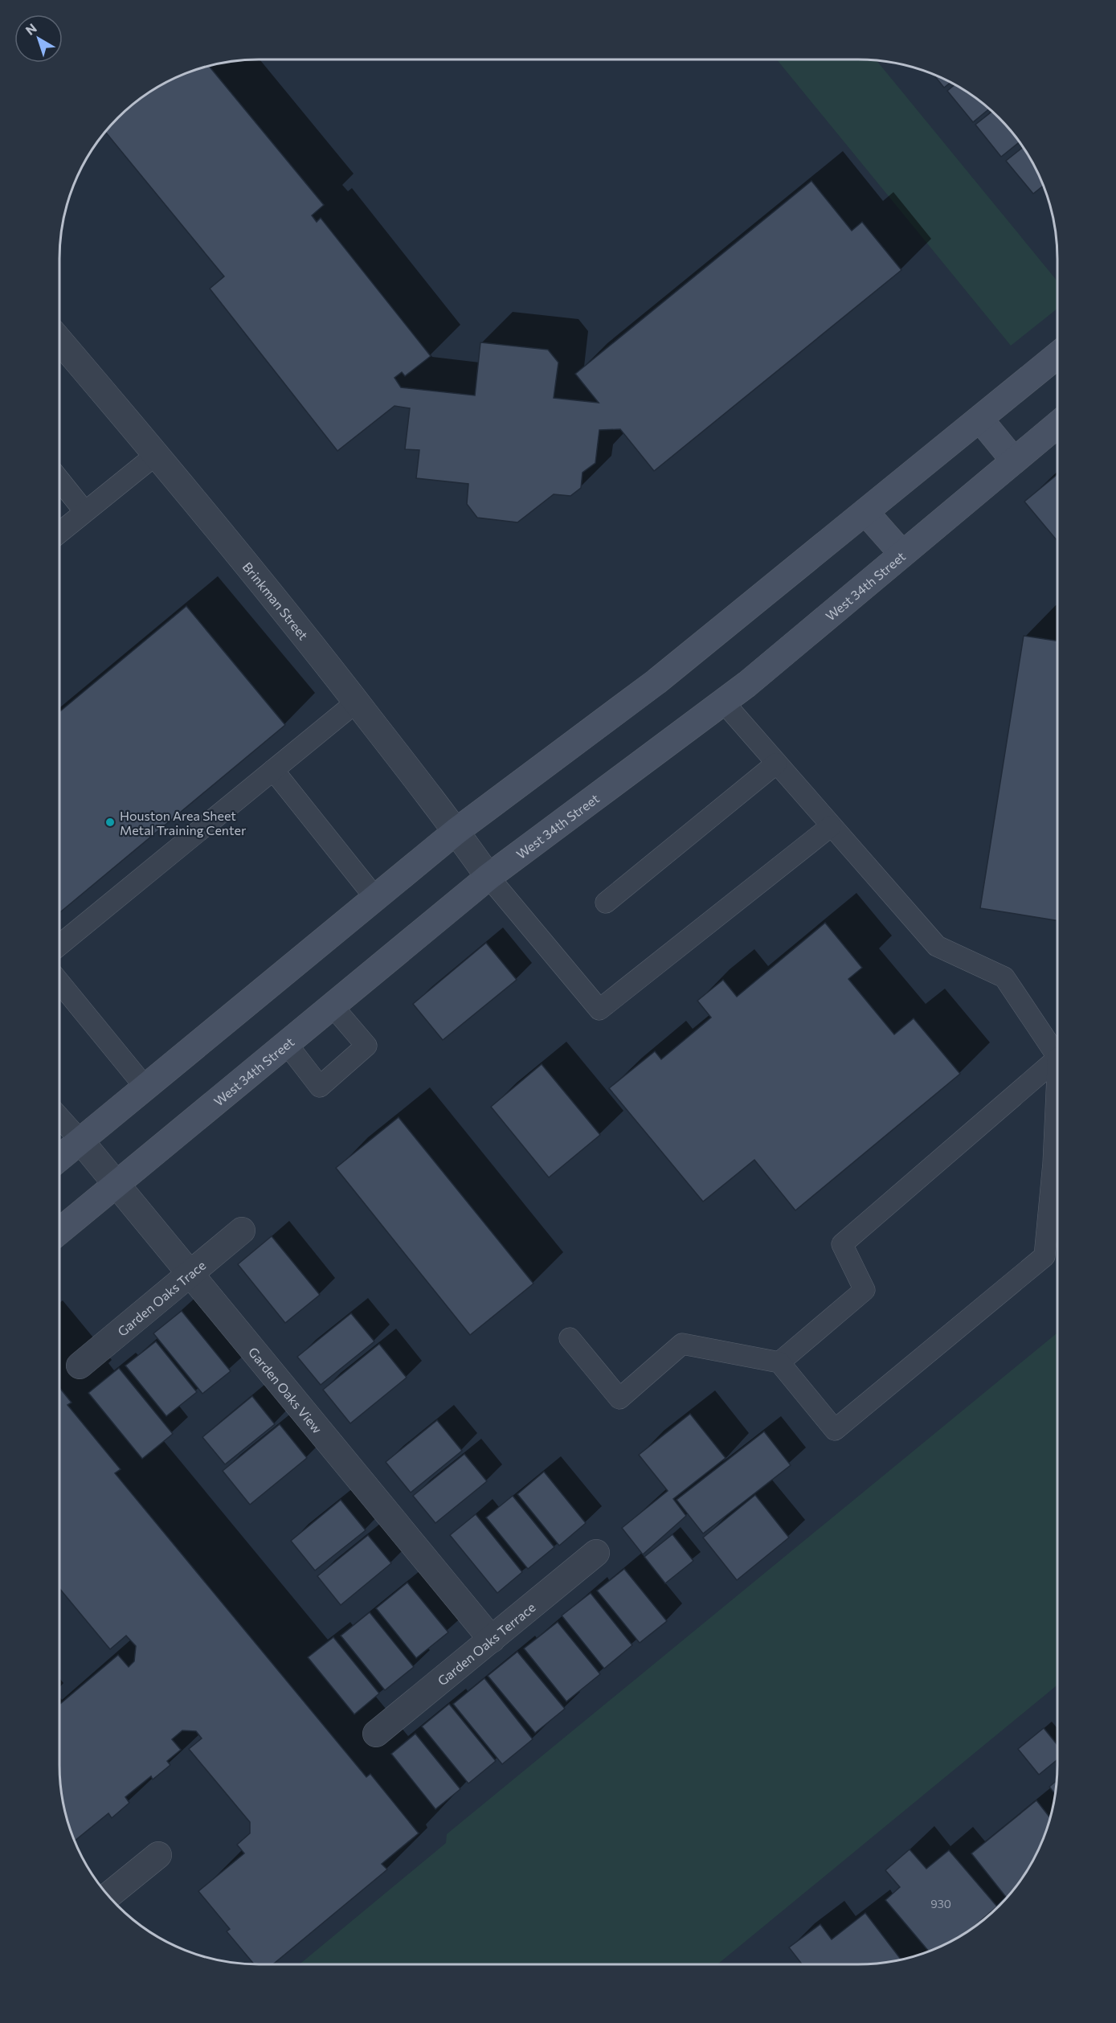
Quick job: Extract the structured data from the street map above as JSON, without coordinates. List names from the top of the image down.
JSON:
{
  "streets": {
    "main road": ["West 34th Street"],
    "street": [
      "Brinkman Street",
      "Garden Oaks Trace",
      "Garden Oaks View",
      "Garden Oaks Terrace"
    ]
  },
  "crossings": [
    ["West 34th Street", "Brinkman Street"],
    ["West 34th Street", "Garden Oaks View"],
    ["Garden Oaks Trace", "Garden Oaks View"],
    ["Garden Oaks View", "Garden Oaks Terrace"]
  ],
  "places": ["Houston Area Sheet Metal Training Center"],
  "house_numbers": ["930"],
  "north": "top left"
}
